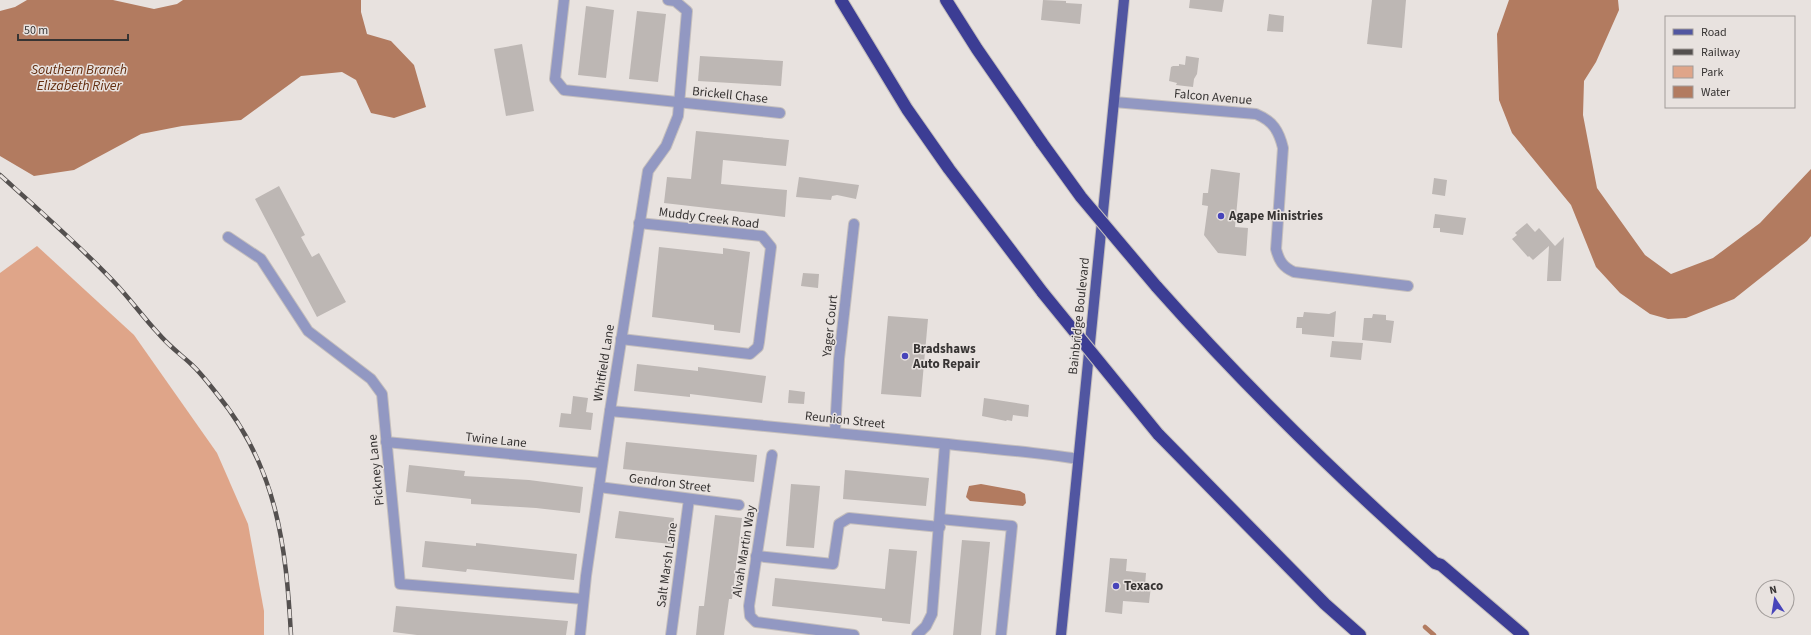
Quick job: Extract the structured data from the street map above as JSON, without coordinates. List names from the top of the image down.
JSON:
{
  "streets": {
    "main road": ["Bainbridge Boulevard"],
    "street": [
      "Brickell Chase",
      "Falcon Avenue",
      "Muddy Creek Road",
      "Yager Court",
      "Whitfield Lane",
      "Reunion Street",
      "Twine Lane",
      "Pickney Lane",
      "Gendron Street",
      "Alvah Martin Way",
      "Salt Marsh Lane"
    ]
  },
  "crossings": [
    ["Brickell Chase", "Whitfield Lane"],
    ["Falcon Avenue", "Bainbridge Boulevard"],
    ["Muddy Creek Road", "Whitfield Lane"],
    ["Bainbridge Boulevard", "Reunion Street"],
    ["Yager Court", "Reunion Street"],
    ["Whitfield Lane", "Reunion Street"],
    ["Whitfield Lane", "Twine Lane"],
    ["Whitfield Lane", "Pickney Lane"],
    ["Whitfield Lane", "Gendron Street"],
    ["Twine Lane", "Pickney Lane"],
    ["Gendron Street", "Salt Marsh Lane"]
  ],
  "water": ["Southern Branch Elizabeth River"],
  "places": ["Agape Ministries", "Bradshaws Auto Repair", "Texaco"],
  "legend": [
    "Road",
    "Railway",
    "Park",
    "Water"
  ],
  "scale_bar": "50 m",
  "north": "top"
}
